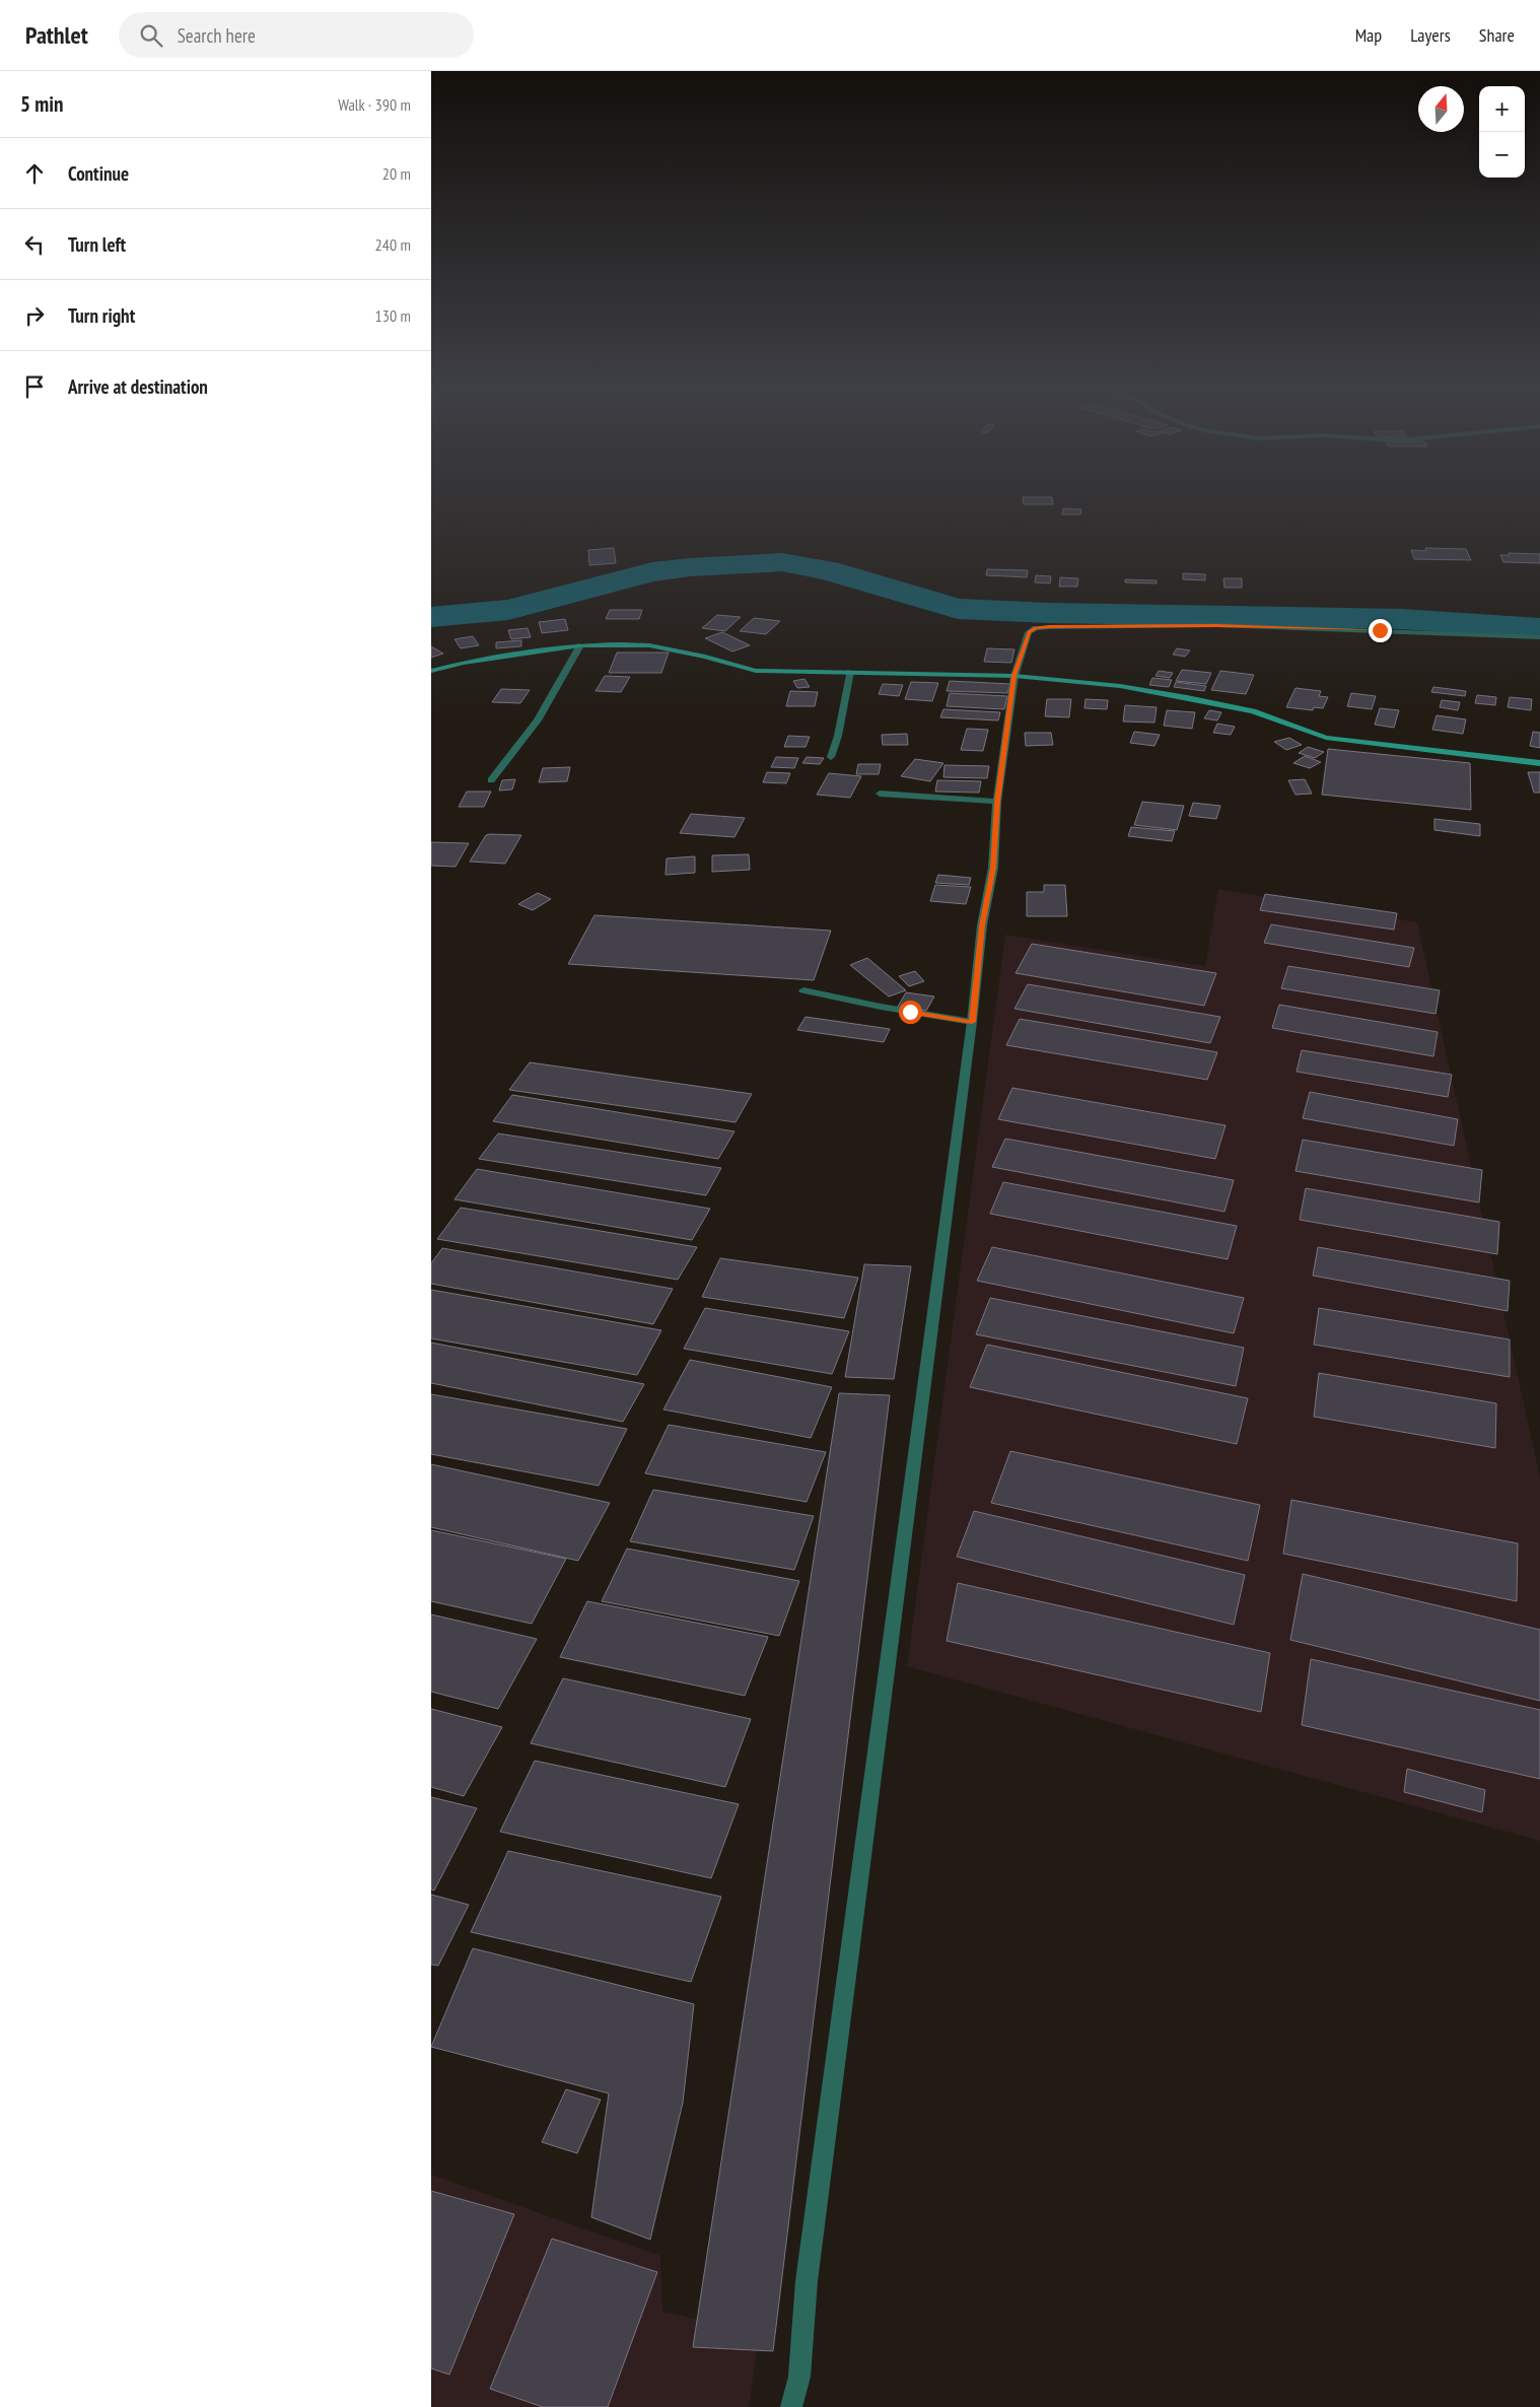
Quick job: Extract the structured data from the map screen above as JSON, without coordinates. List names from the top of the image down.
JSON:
{
  "north": "top",
  "page": {
    "header": "Pathlet",
    "search": "Search here",
    "nav": ["Map", "Layers", "Share"],
    "heading": ["5 min", "Walk · 390 m"],
    "map_buttons": ["+", "−"],
    "list": [
      ["Continue", "20 m"],
      ["Turn left", "240 m"],
      ["Turn right", "130 m"],
      "Arrive at destination"
    ]
  }
}
